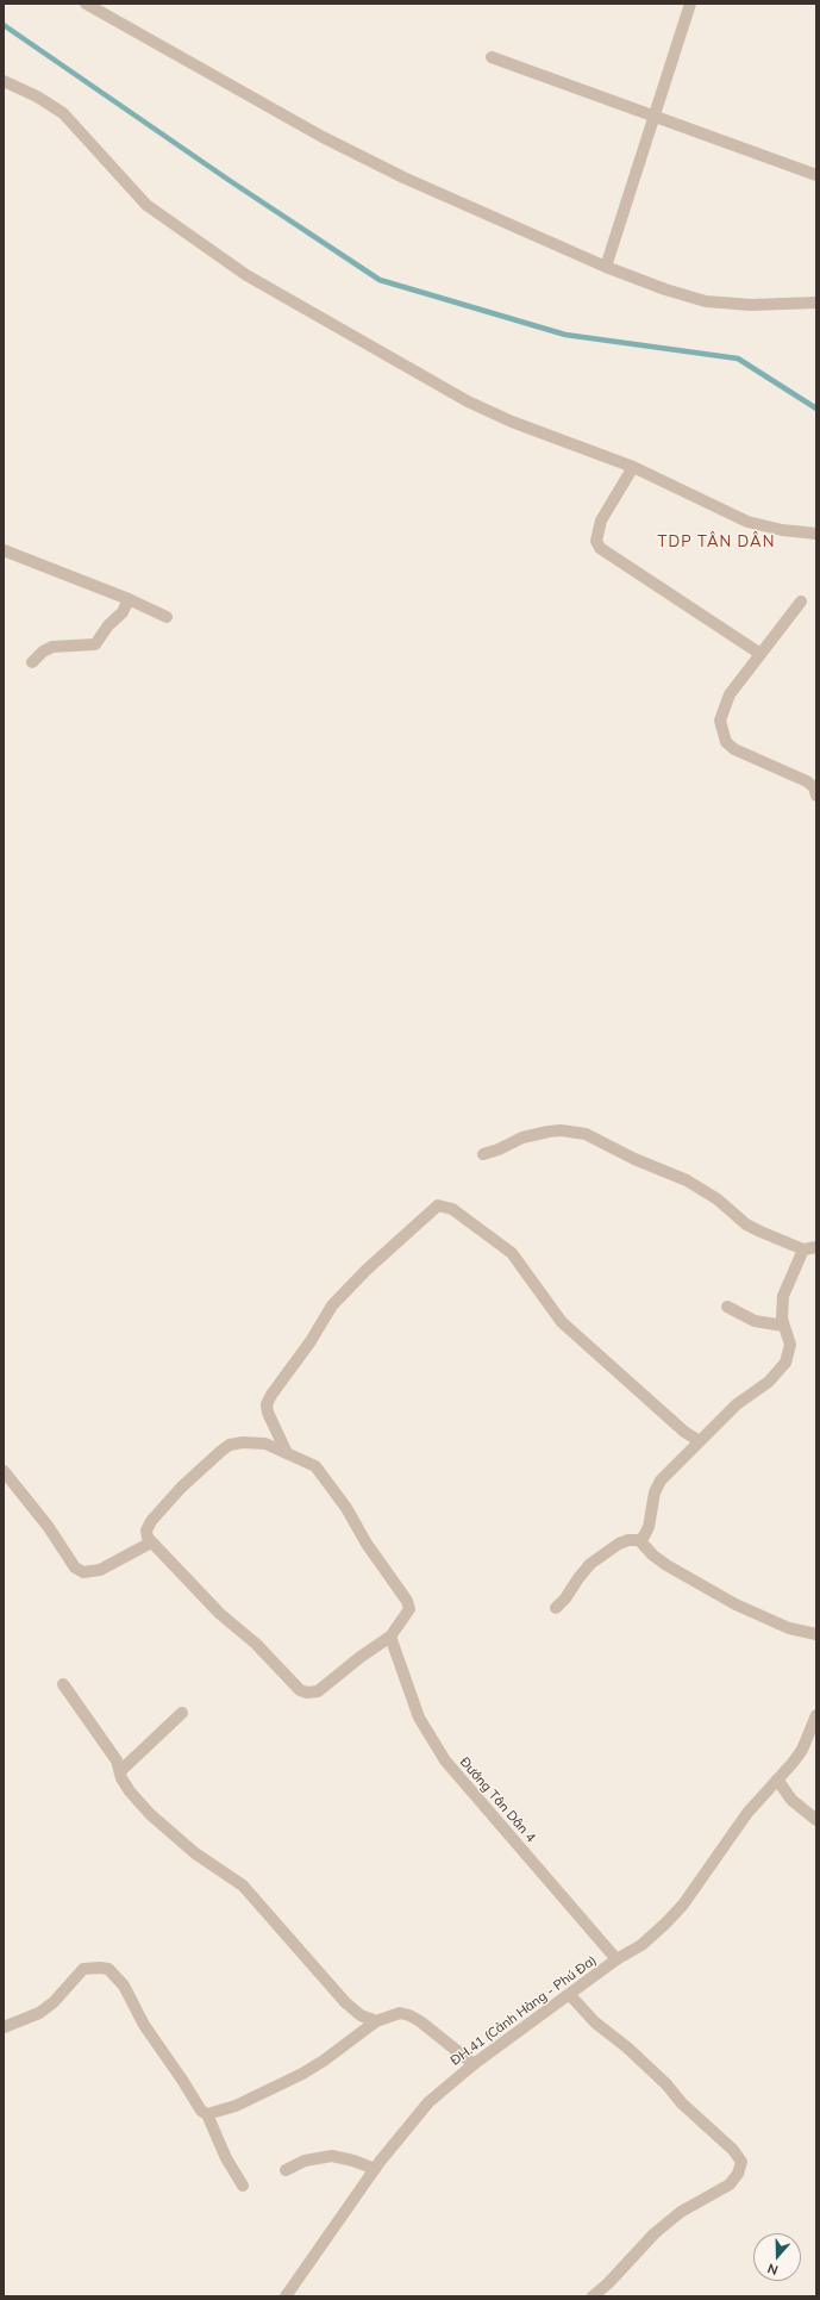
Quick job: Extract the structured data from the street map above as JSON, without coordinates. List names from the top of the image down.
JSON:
{
  "streets": {
    "street": ["Đướng Tân Dân 4", "ĐH.41 (Cảnh Hàng - Phú Đa)"]
  },
  "crossings": [
    ["Đướng Tân Dân 4", "ĐH.41 (Cảnh Hàng - Phú Đa)"]
  ],
  "districts": ["TDP TÂN DÂN"],
  "north": "bottom"
}
